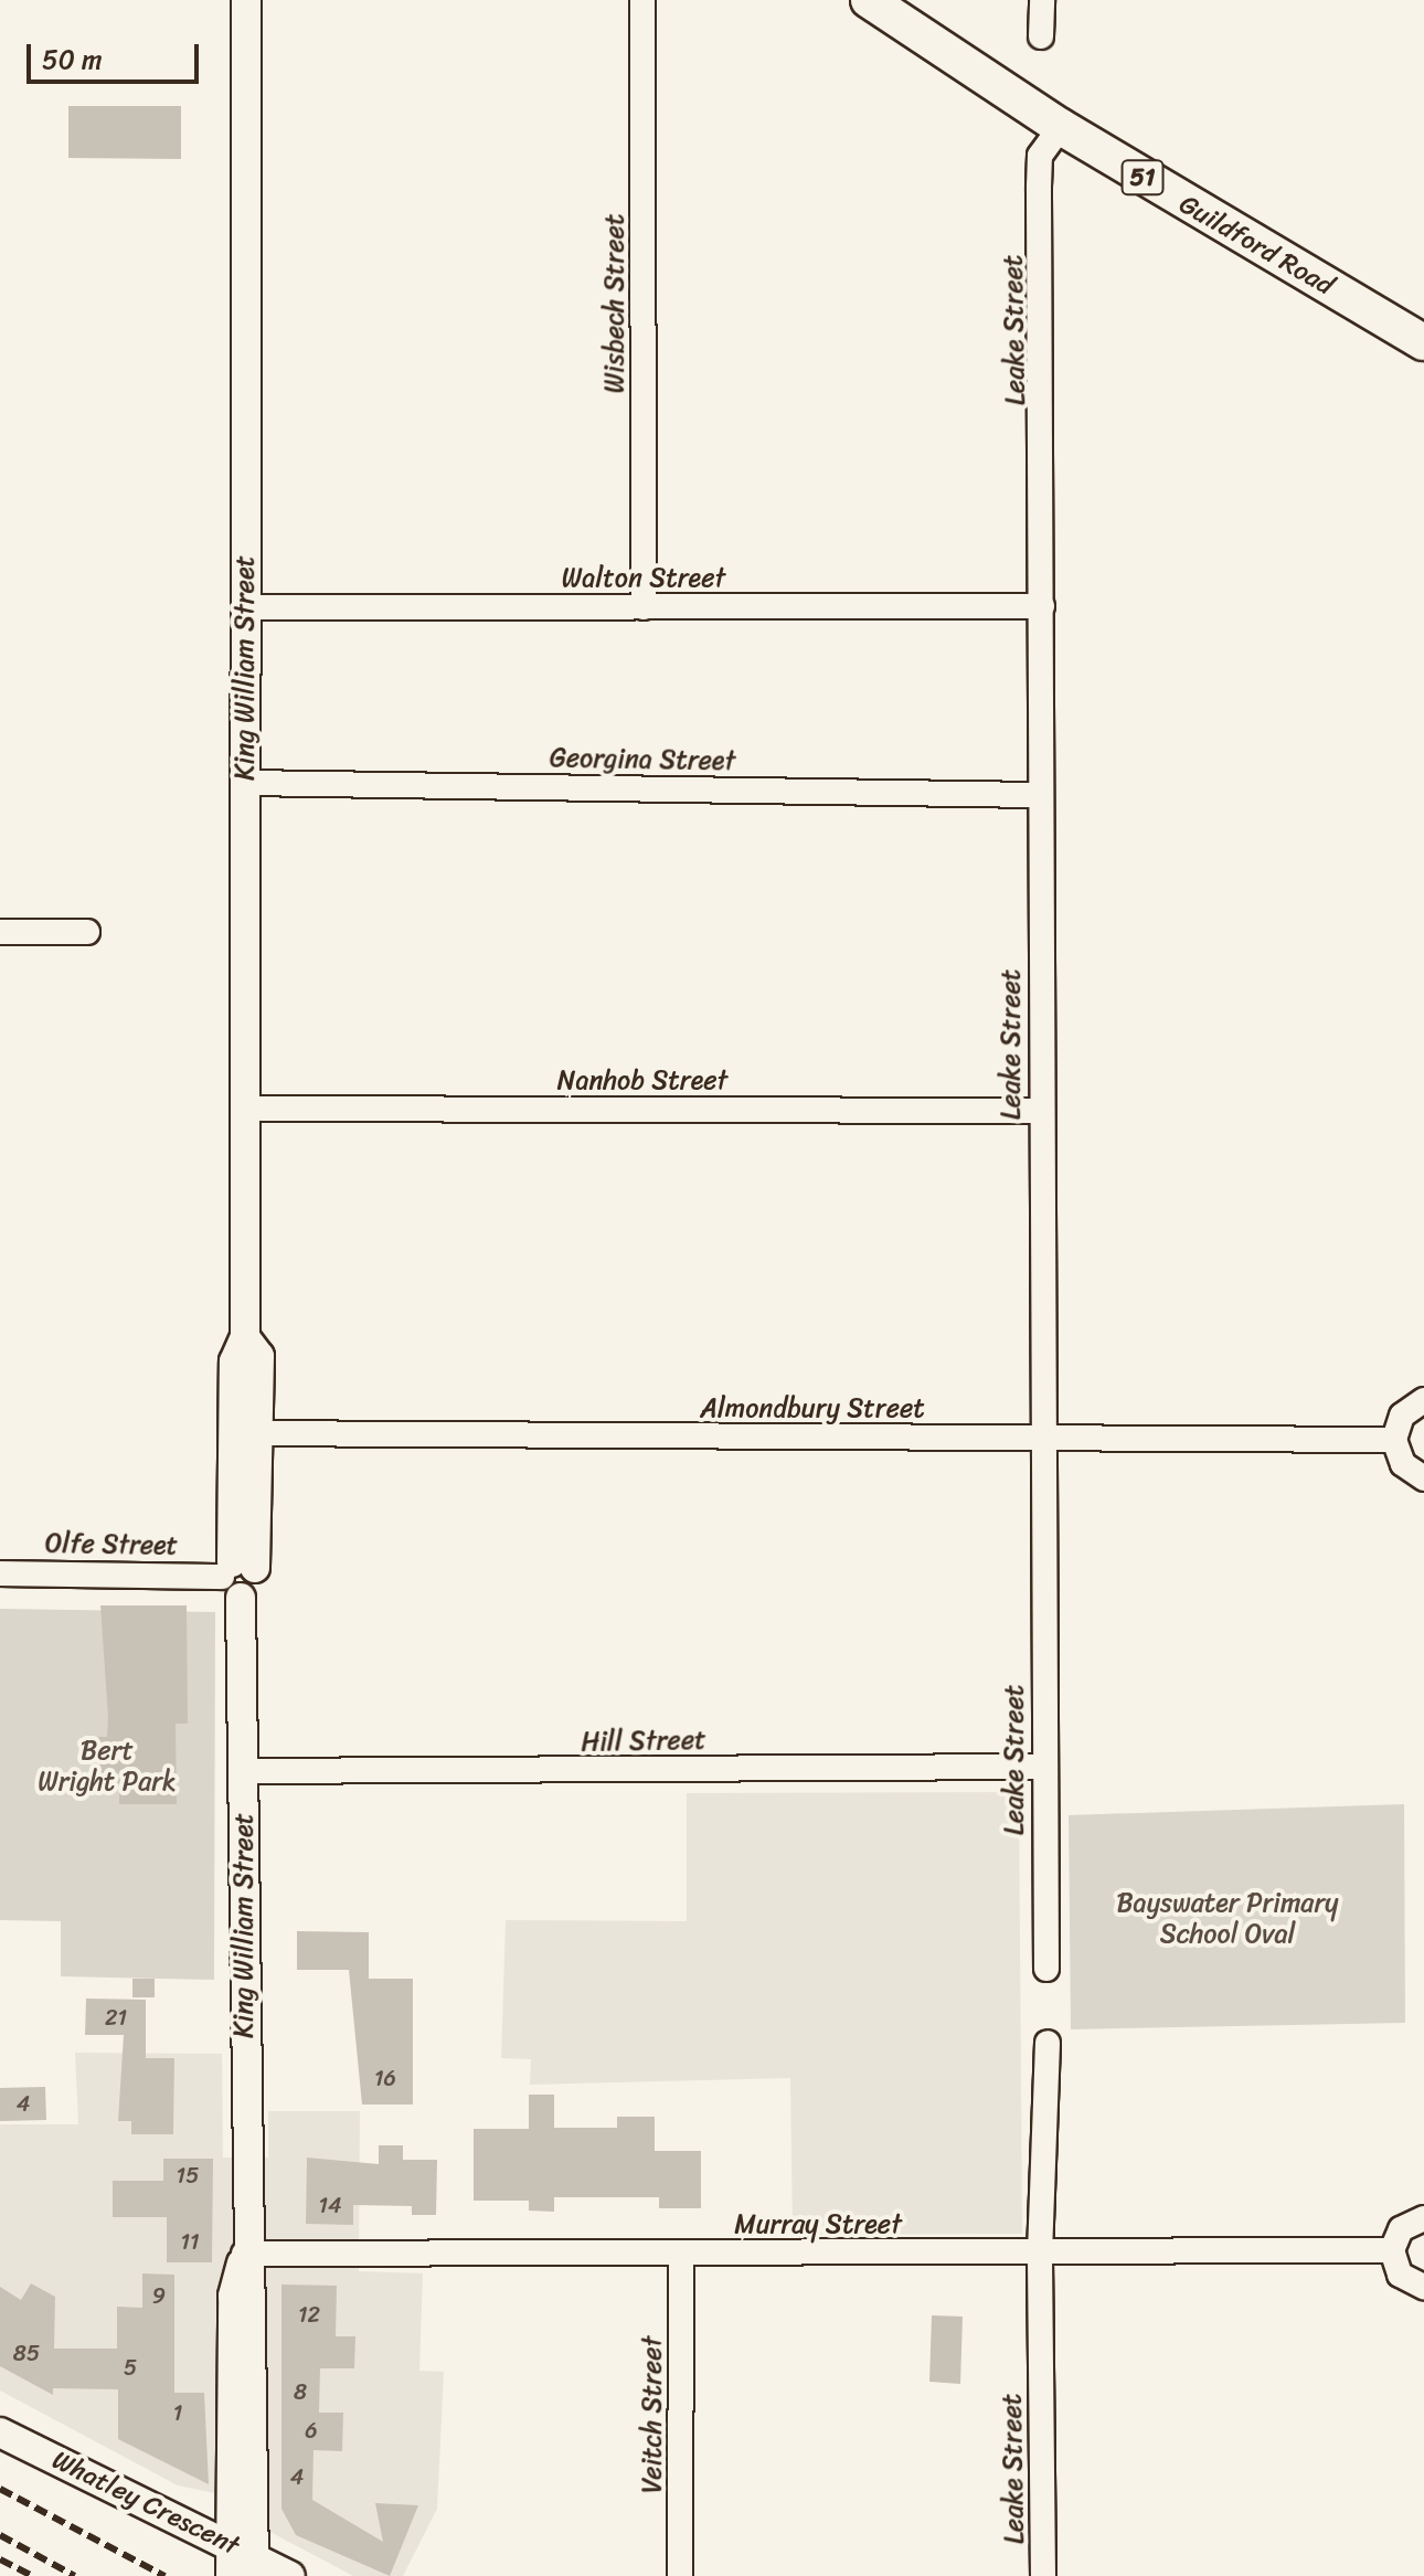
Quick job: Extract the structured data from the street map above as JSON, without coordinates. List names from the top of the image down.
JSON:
{
  "streets": {
    "highway": ["51", "Guildford Road"],
    "main road": ["King William Street", "Whatley Crescent"],
    "street": [
      "Wisbech Street",
      "Leake Street",
      "Walton Street",
      "Georgina Street",
      "Nanhob Street",
      "Almondbury Street",
      "Olfe Street",
      "Hill Street",
      "Murray Street",
      "Veitch Street"
    ]
  },
  "crossings": [
    ["Guildford Road", "Leake Street"],
    ["Wisbech Street", "Walton Street"],
    ["Leake Street", "Walton Street"],
    ["Leake Street", "Georgina Street"],
    ["Leake Street", "Nanhob Street"],
    ["Leake Street", "Almondbury Street"],
    ["Leake Street", "Hill Street"],
    ["Leake Street", "Murray Street"],
    ["Walton Street", "King William Street"],
    ["King William Street", "Georgina Street"],
    ["King William Street", "Nanhob Street"],
    ["King William Street", "Almondbury Street"],
    ["King William Street", "Olfe Street"],
    ["King William Street", "Hill Street"],
    ["King William Street", "Murray Street"],
    ["King William Street", "Whatley Crescent"],
    ["Murray Street", "Veitch Street"]
  ],
  "parks": ["Bert Wright Park", "Bayswater Primary School Oval"],
  "house_numbers": [
    "21",
    "16",
    "4",
    "15",
    "14",
    "11",
    "9",
    "12",
    "85",
    "5",
    "8",
    "1",
    "6",
    "4"
  ],
  "scale_bar": "50 m"
}
